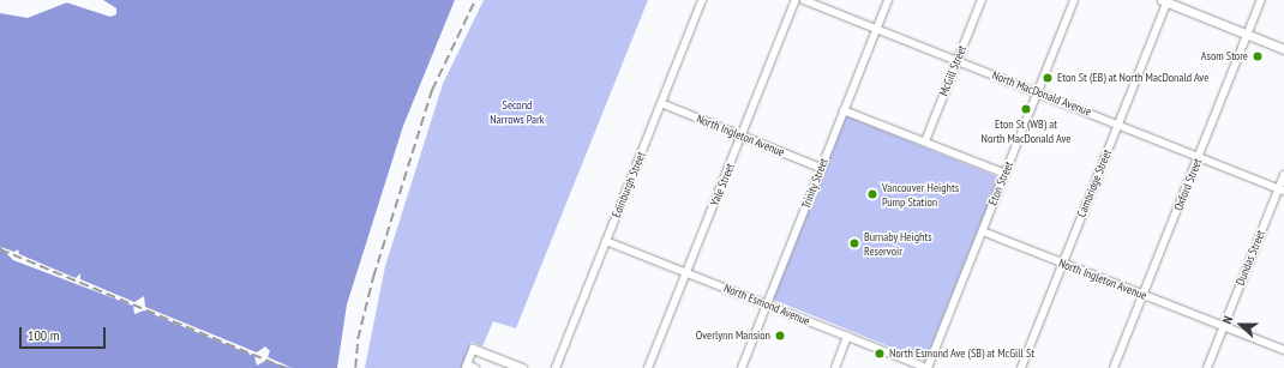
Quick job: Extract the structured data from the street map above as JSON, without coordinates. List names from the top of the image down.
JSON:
{
  "streets": {
    "street": [
      "McGill Street",
      "North MacDonald Avenue",
      "North Ingleton Avenue",
      "Trinity Street",
      "Eton Street",
      "Cambridge Street",
      "Edinburgh Street",
      "Yale Street",
      "Oxford Street",
      "Dundas Street",
      "North Esmond Avenue"
    ]
  },
  "crossings": [
    ["McGill Street", "North MacDonald Avenue"],
    ["North MacDonald Avenue", "Trinity Street"],
    ["North MacDonald Avenue", "Eton Street"],
    ["North MacDonald Avenue", "Cambridge Street"],
    ["North MacDonald Avenue", "Oxford Street"],
    ["North MacDonald Avenue", "Dundas Street"],
    ["North Ingleton Avenue", "Trinity Street"],
    ["North Ingleton Avenue", "Eton Street"],
    ["North Ingleton Avenue", "Cambridge Street"],
    ["North Ingleton Avenue", "Edinburgh Street"],
    ["North Ingleton Avenue", "Yale Street"],
    ["North Ingleton Avenue", "Oxford Street"],
    ["North Ingleton Avenue", "Dundas Street"],
    ["Trinity Street", "North Esmond Avenue"],
    ["Eton Street", "North Esmond Avenue"],
    ["Edinburgh Street", "North Esmond Avenue"],
    ["Yale Street", "North Esmond Avenue"]
  ],
  "parks": ["Second Narrows Park"],
  "places": [
    "Asom Store",
    "Eton St (EB) at North MacDonald Ave",
    "Eton St (WB) at North MacDonald Ave",
    "Vancouver Heights Pump Station",
    "Burnaby Heights Reservoir",
    "Overlynn Mansion",
    "North Esmond Ave (SB) at McGill St"
  ],
  "scale_bar": "100 m",
  "north": "left"
}
